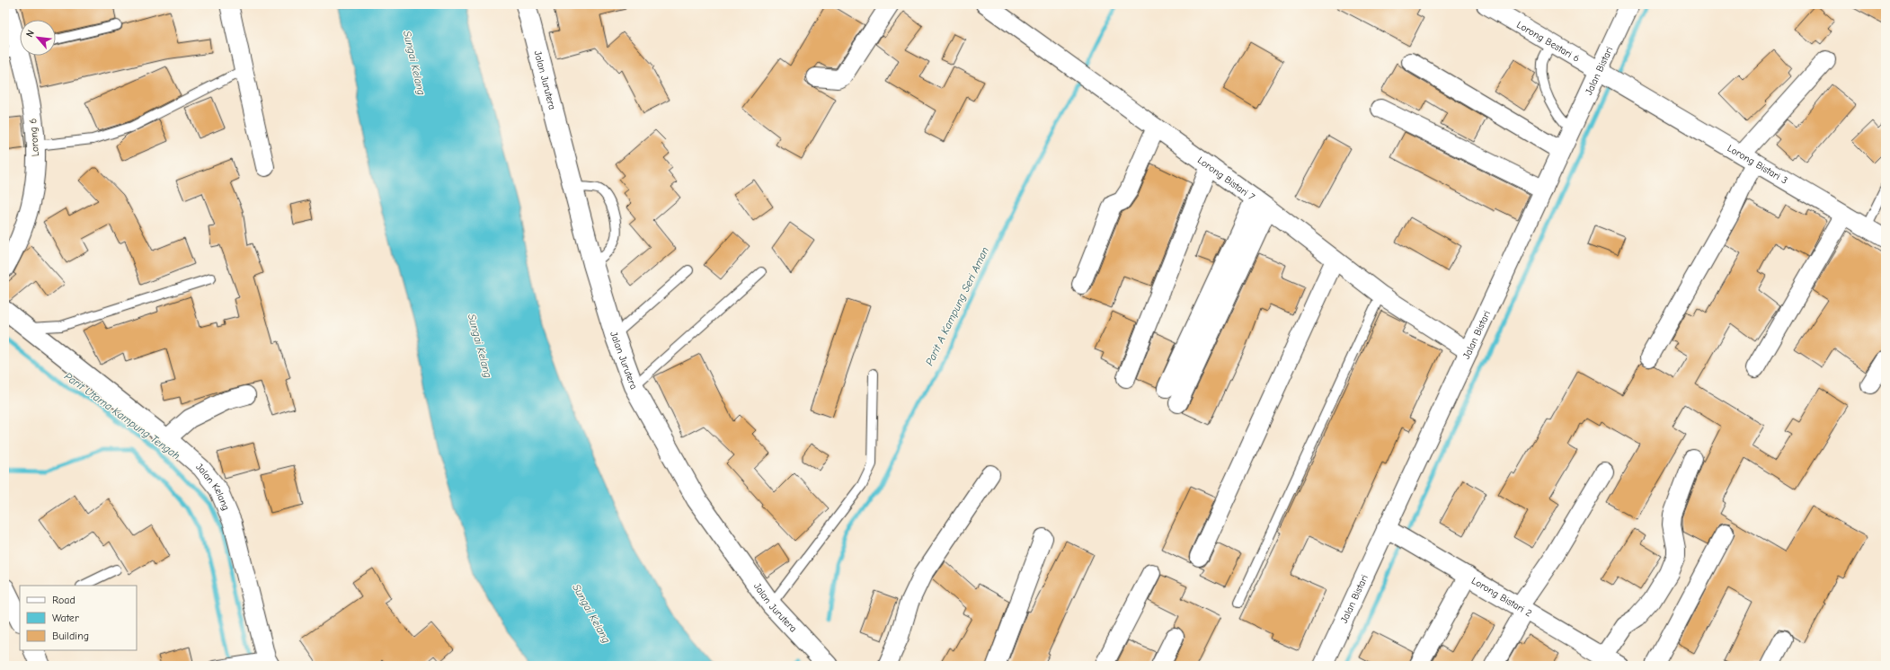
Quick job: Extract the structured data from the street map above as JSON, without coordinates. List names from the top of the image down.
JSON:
{
  "streets": {
    "street": [
      "Lorong Bestari 6",
      "Jalan Bistari",
      "Jalan Jurutera",
      "Lorong 6",
      "Lorong Bistari 3",
      "Lorong Bistari 7",
      "Jalan Kelang",
      "Lorong Bistari 2"
    ]
  },
  "crossings": [
    ["Lorong Bestari 6", "Jalan Bistari"],
    ["Lorong Bestari 6", "Lorong Bistari 3"],
    ["Jalan Bistari", "Lorong Bistari 7"],
    ["Jalan Bistari", "Lorong Bistari 2"]
  ],
  "water": ["Sungai Kelang", "Parit A Kampung Seri Aman", "Parit Utama Kampung Tengah"],
  "legend": ["Road", "Water", "Building"],
  "north": "top left"
}
